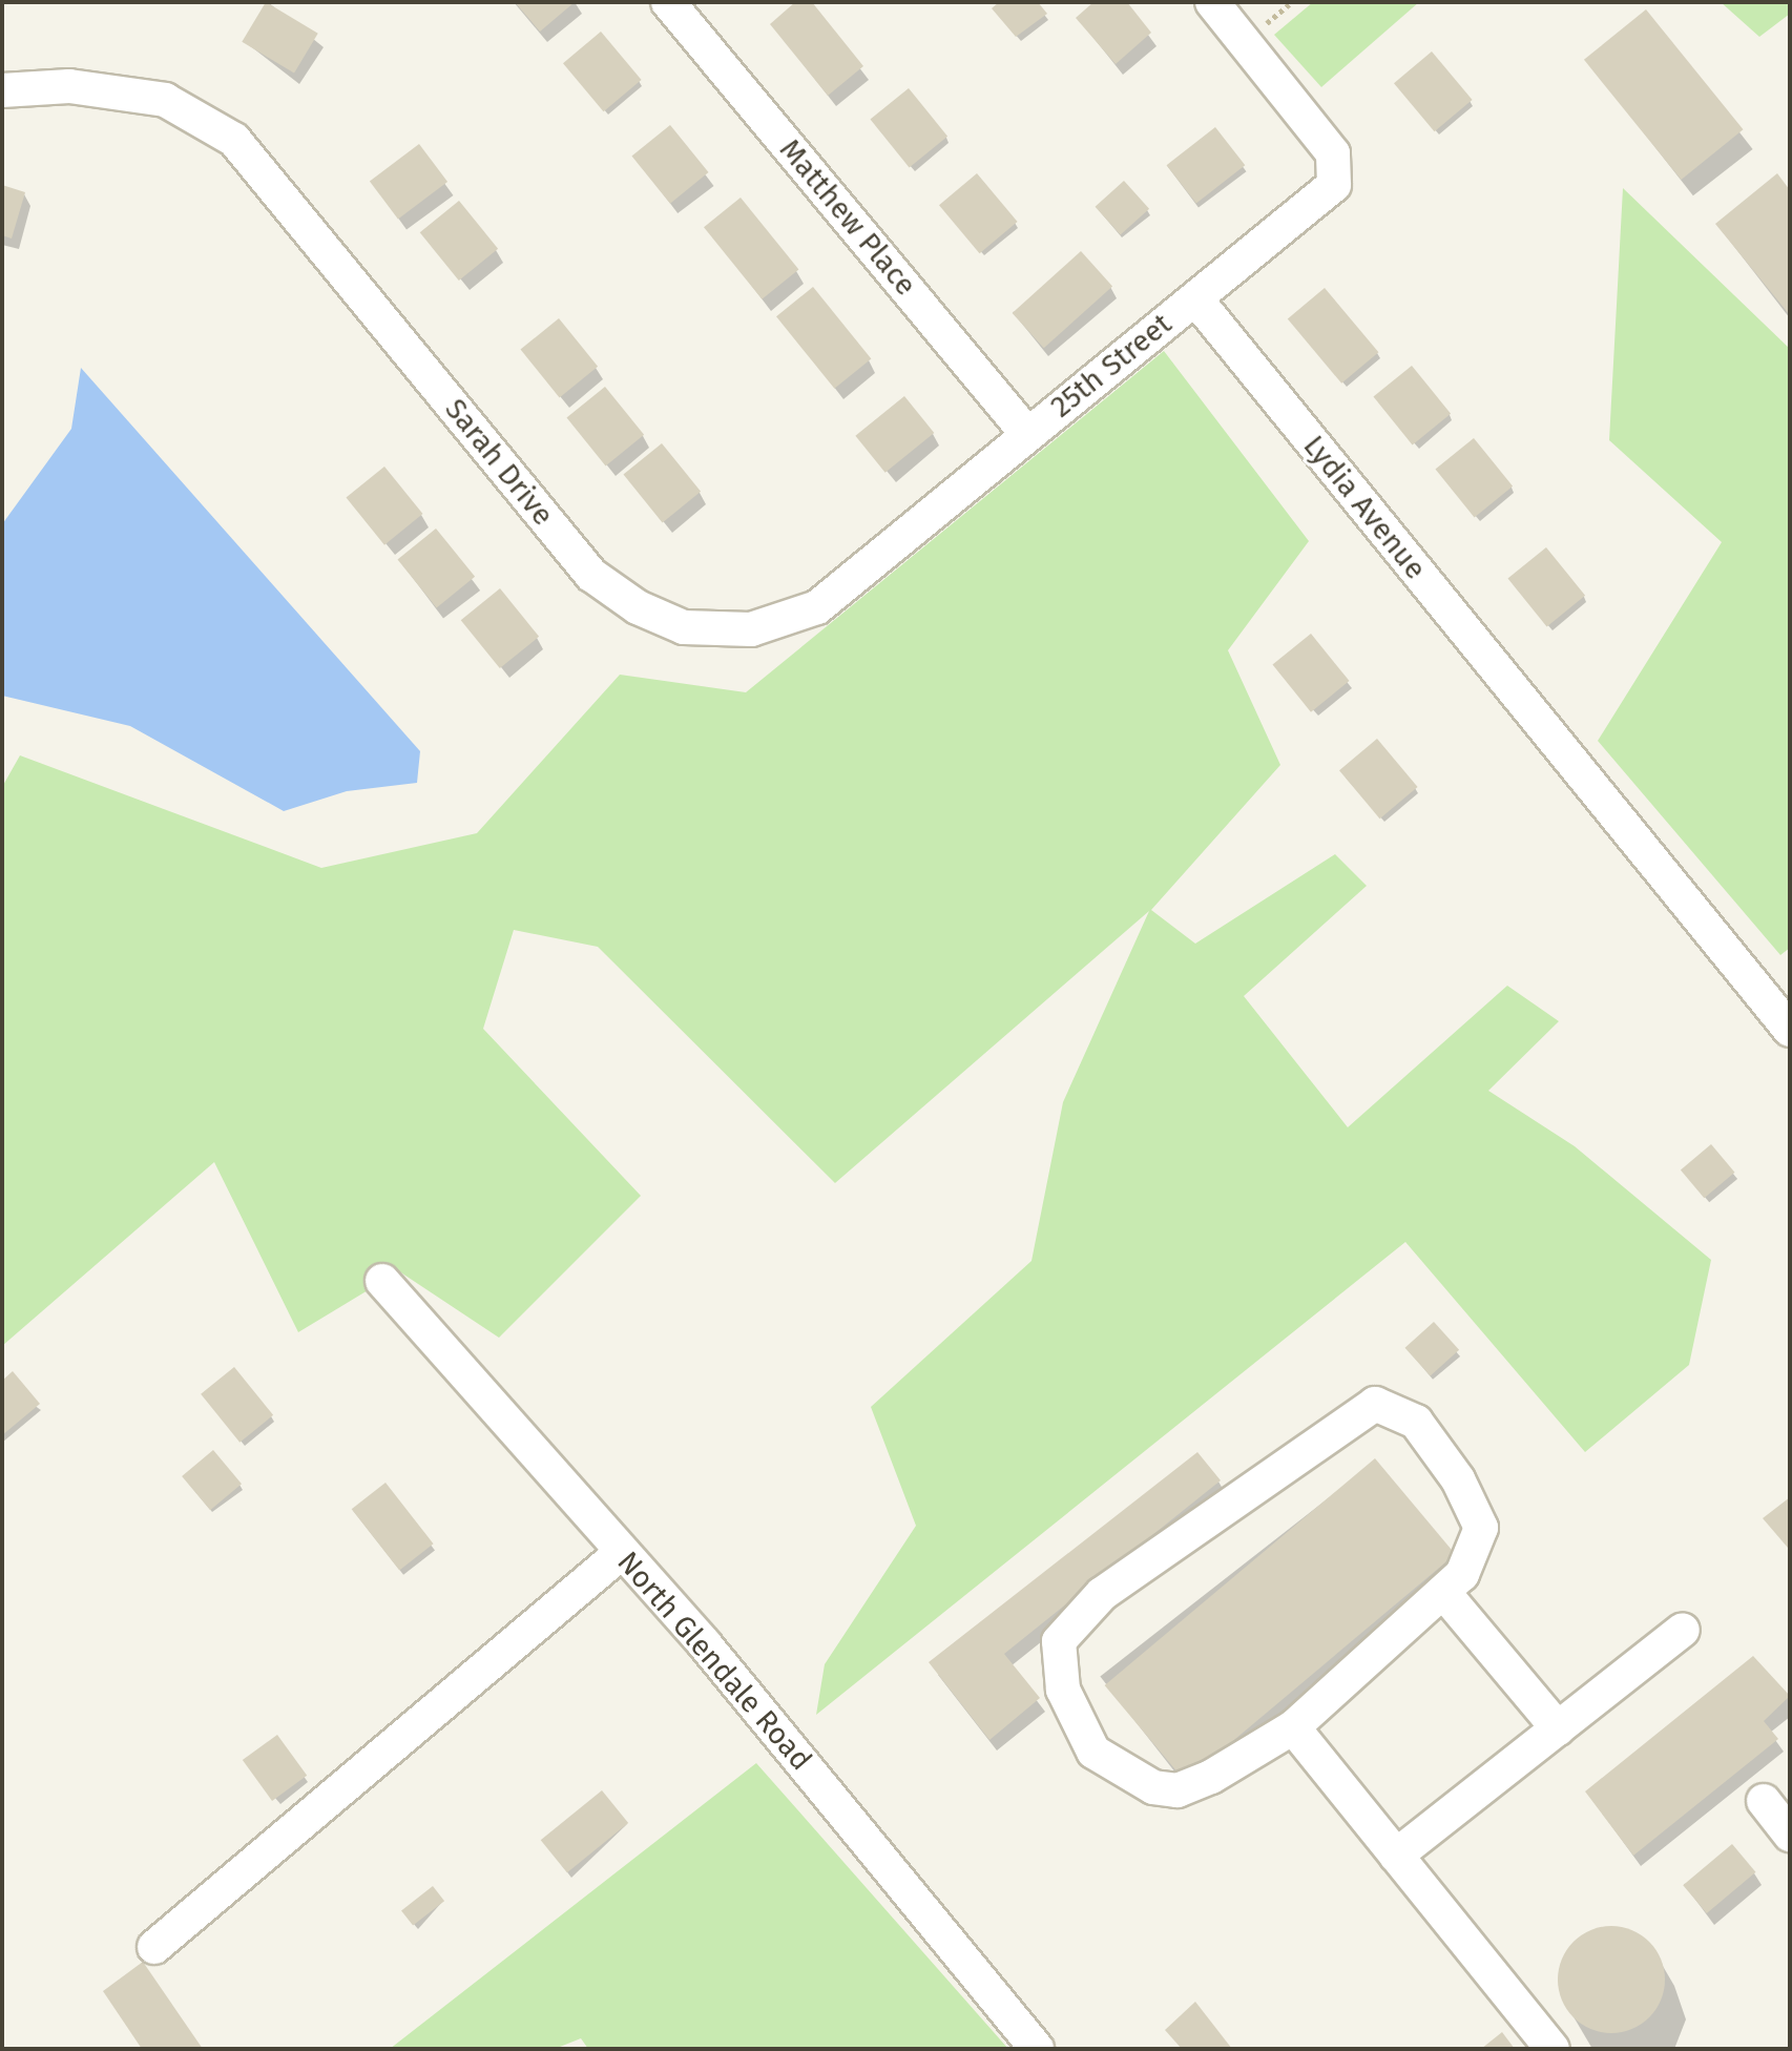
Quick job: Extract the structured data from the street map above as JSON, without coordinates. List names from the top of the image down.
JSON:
{
  "streets": {
    "street": [
      "Matthew Place",
      "25th Street",
      "Sarah Drive",
      "Lydia Avenue",
      "North Glendale Road"
    ]
  },
  "crossings": [
    ["Matthew Place", "25th Street"],
    ["Matthew Place", "Sarah Drive"],
    ["25th Street", "Sarah Drive"],
    ["25th Street", "Lydia Avenue"]
  ]
}
